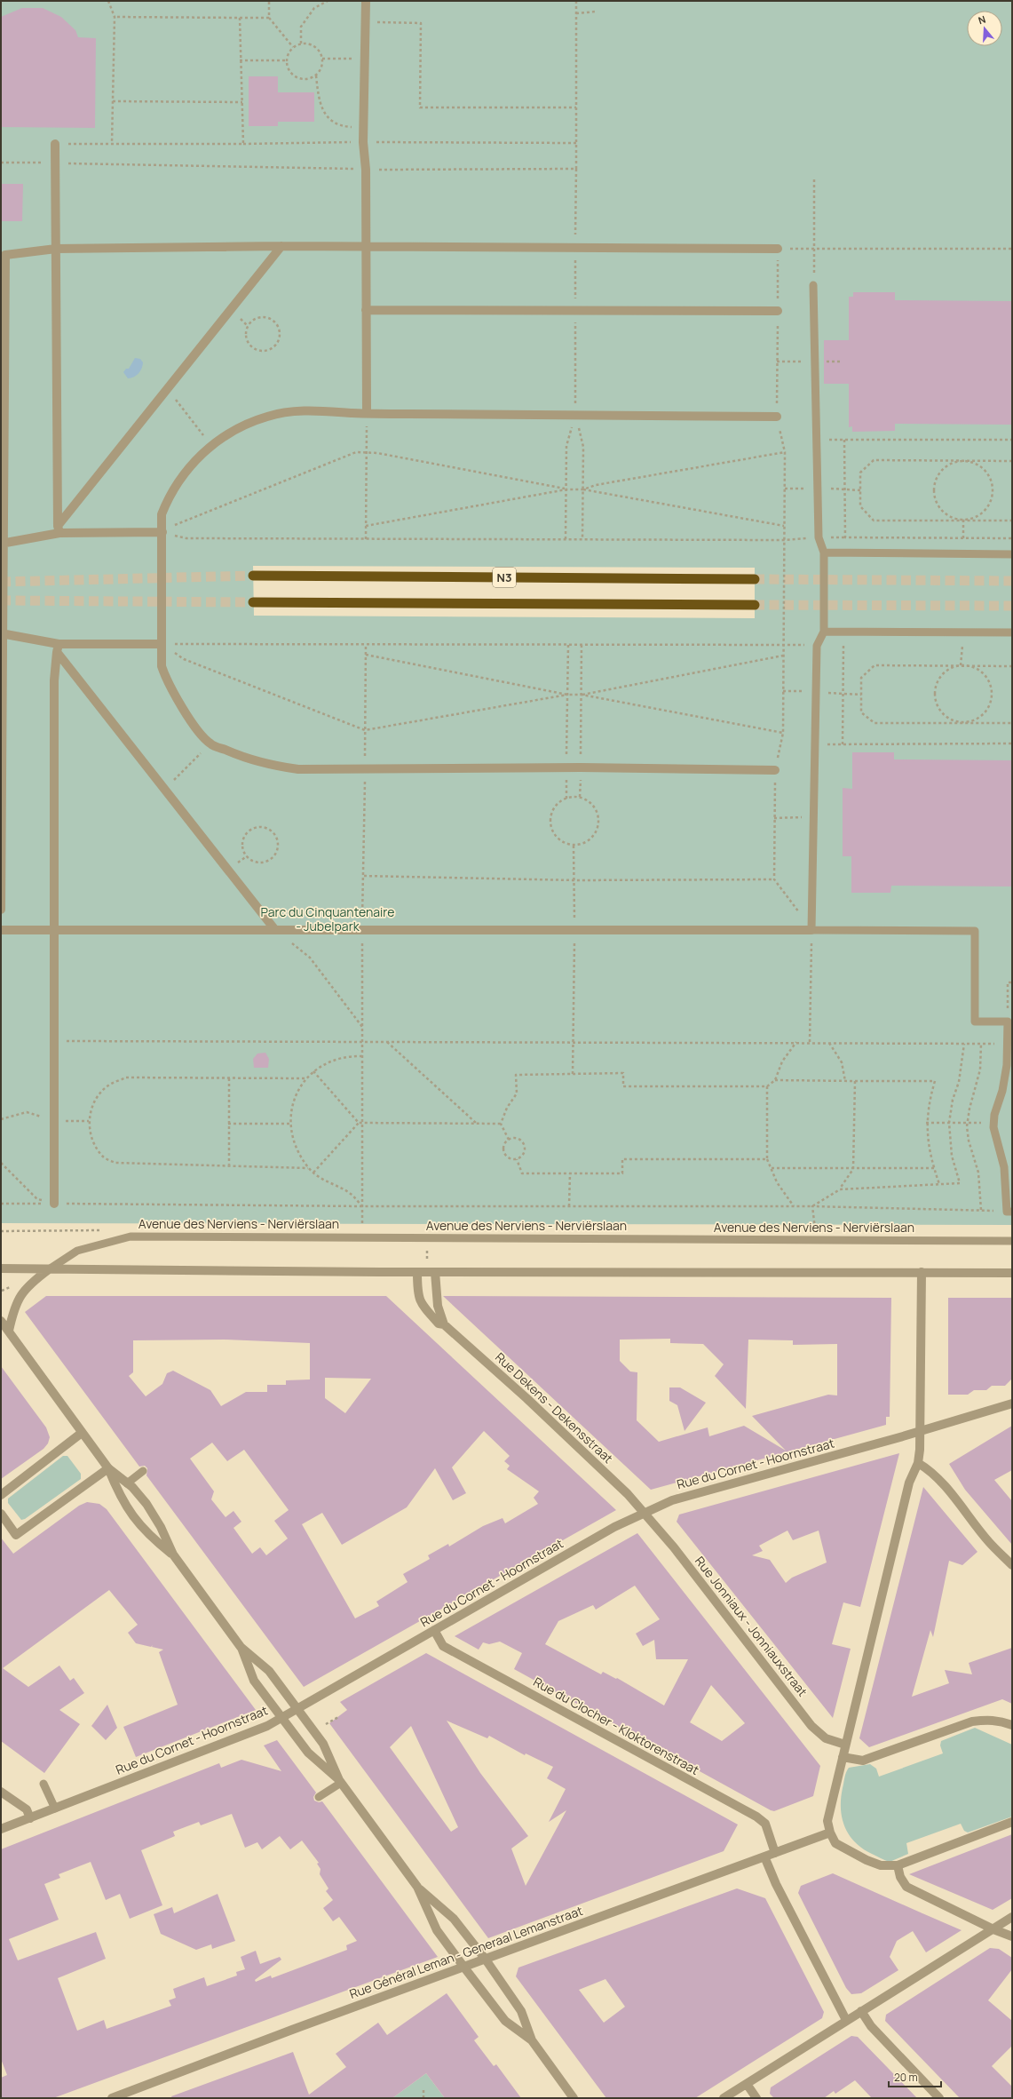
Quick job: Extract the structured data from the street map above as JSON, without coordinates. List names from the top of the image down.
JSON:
{
  "streets": {
    "highway": ["N3"],
    "street": [
      "Rue Dekens - Dekensstraat",
      "Rue du Cornet - Hoornstraat",
      "Rue Jonniaux - Jonniauxstraat",
      "Rue du Clocher - Kloktorenstraat",
      "Rue Général Leman - Generaal Lemanstraat"
    ],
    "lane": ["Avenue des Nerviens - Nerviërslaan"]
  },
  "crossings": [
    ["Rue Dekens - Dekensstraat", "Rue du Cornet - Hoornstraat"],
    ["Rue Dekens - Dekensstraat", "Rue Jonniaux - Jonniauxstraat"],
    ["Rue du Cornet - Hoornstraat", "Rue Jonniaux - Jonniauxstraat"],
    ["Rue du Cornet - Hoornstraat", "Rue du Clocher - Kloktorenstraat"],
    ["Rue du Clocher - Kloktorenstraat", "Rue Général Leman - Generaal Lemanstraat"]
  ],
  "parks": ["Parc du Cinquantenaire - Jubelpark"],
  "scale_bar": "20 m",
  "north": "top"
}
